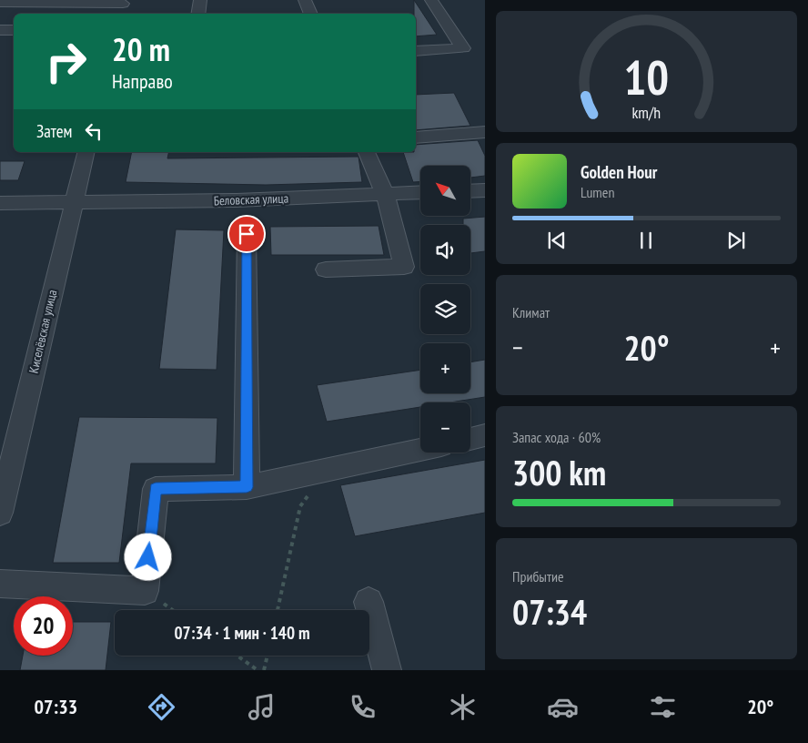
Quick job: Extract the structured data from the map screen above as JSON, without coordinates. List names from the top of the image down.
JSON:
{
  "streets": {
    "street": ["Беловская улица", "Киселёвская улица"]
  },
  "crossings": [
    ["Беловская улица", "Киселёвская улица"]
  ],
  "north": "top left",
  "page": {
    "turn": ["20 m", "Направо"],
    "then": "Затем",
    "song": ["Golden Hour", "Lumen"],
    "map_buttons": ["+", "−"],
    "tile": [
      "Климат",
      ["Запас хода · 60%", "300 km"],
      ["Прибытие", "07:34"]
    ],
    "heat": ["−", "20°", "+"],
    "limit": "20",
    "trip": "07:34 · 1 мин · 140 m",
    "tabs": ["07:33", "20°"],
    "gauge": ["10", "km/h"]
  }
}
